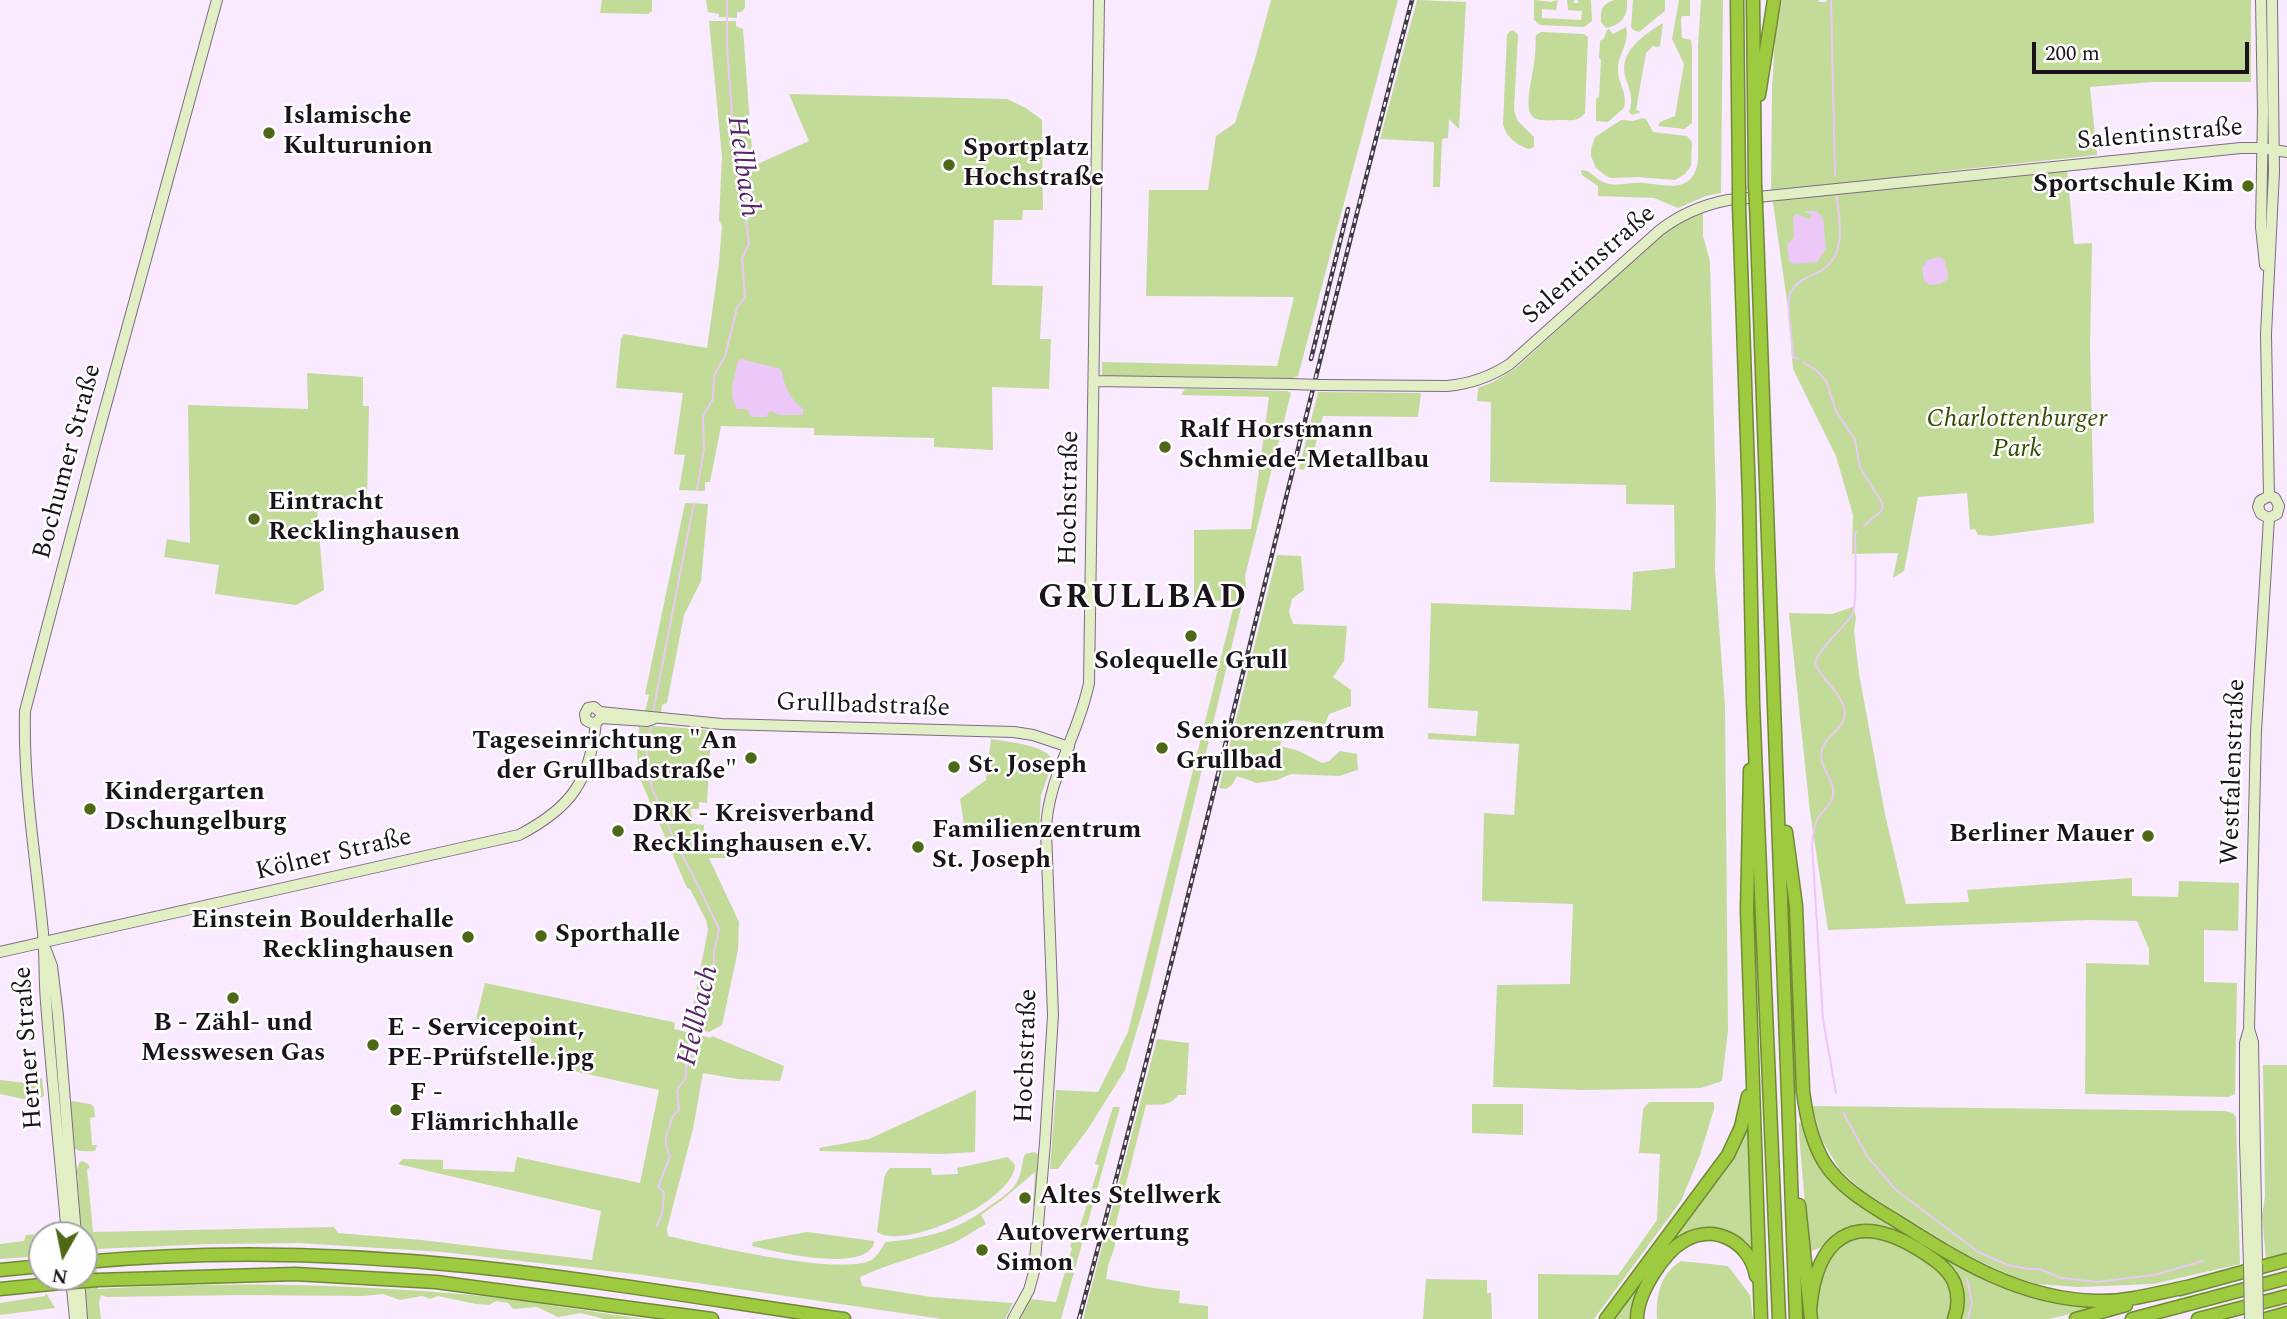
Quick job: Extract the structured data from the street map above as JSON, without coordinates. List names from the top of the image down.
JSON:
{
  "streets": {
    "street": [
      "Salentinstraße",
      "Bochumer Straße",
      "Hochstraße",
      "Grullbadstraße",
      "Westfalenstraße",
      "Kölner Straße",
      "Herner Straße"
    ]
  },
  "crossings": [
    ["Salentinstraße", "Hochstraße"],
    ["Salentinstraße", "Westfalenstraße"],
    ["Bochumer Straße", "Kölner Straße"],
    ["Bochumer Straße", "Herner Straße"],
    ["Hochstraße", "Grullbadstraße"],
    ["Grullbadstraße", "Kölner Straße"],
    ["Kölner Straße", "Herner Straße"]
  ],
  "districts": ["GRULLBAD"],
  "water": ["Hellbach"],
  "parks": ["Charlottenburger Park"],
  "places": [
    "Islamische Kulturunion",
    "Sportplatz Hochstraße",
    "Sportschule Kim",
    "Ralf Horstmann Schmiede-Metallbau",
    "Eintracht Recklinghausen",
    "Solequelle Grull",
    "Seniorenzentrum Grullbad",
    "Tageseinrichtung \"An der Grullbadstraße\"",
    "St. Joseph",
    "Kindergarten Dschungelburg",
    "DRK - Kreisverband Recklinghausen e.V.",
    "Berliner Mauer",
    "Familienzentrum St. Joseph",
    "Sporthalle",
    "Einstein Boulderhalle Recklinghausen",
    "B - Zähl- und Messwesen Gas",
    "E - Servicepoint, PE-Prüfstelle.jpg",
    "F - Flämrichhalle",
    "Altes Stellwerk",
    "Autoverwertung Simon"
  ],
  "scale_bar": "200 m",
  "north": "bottom"
}
